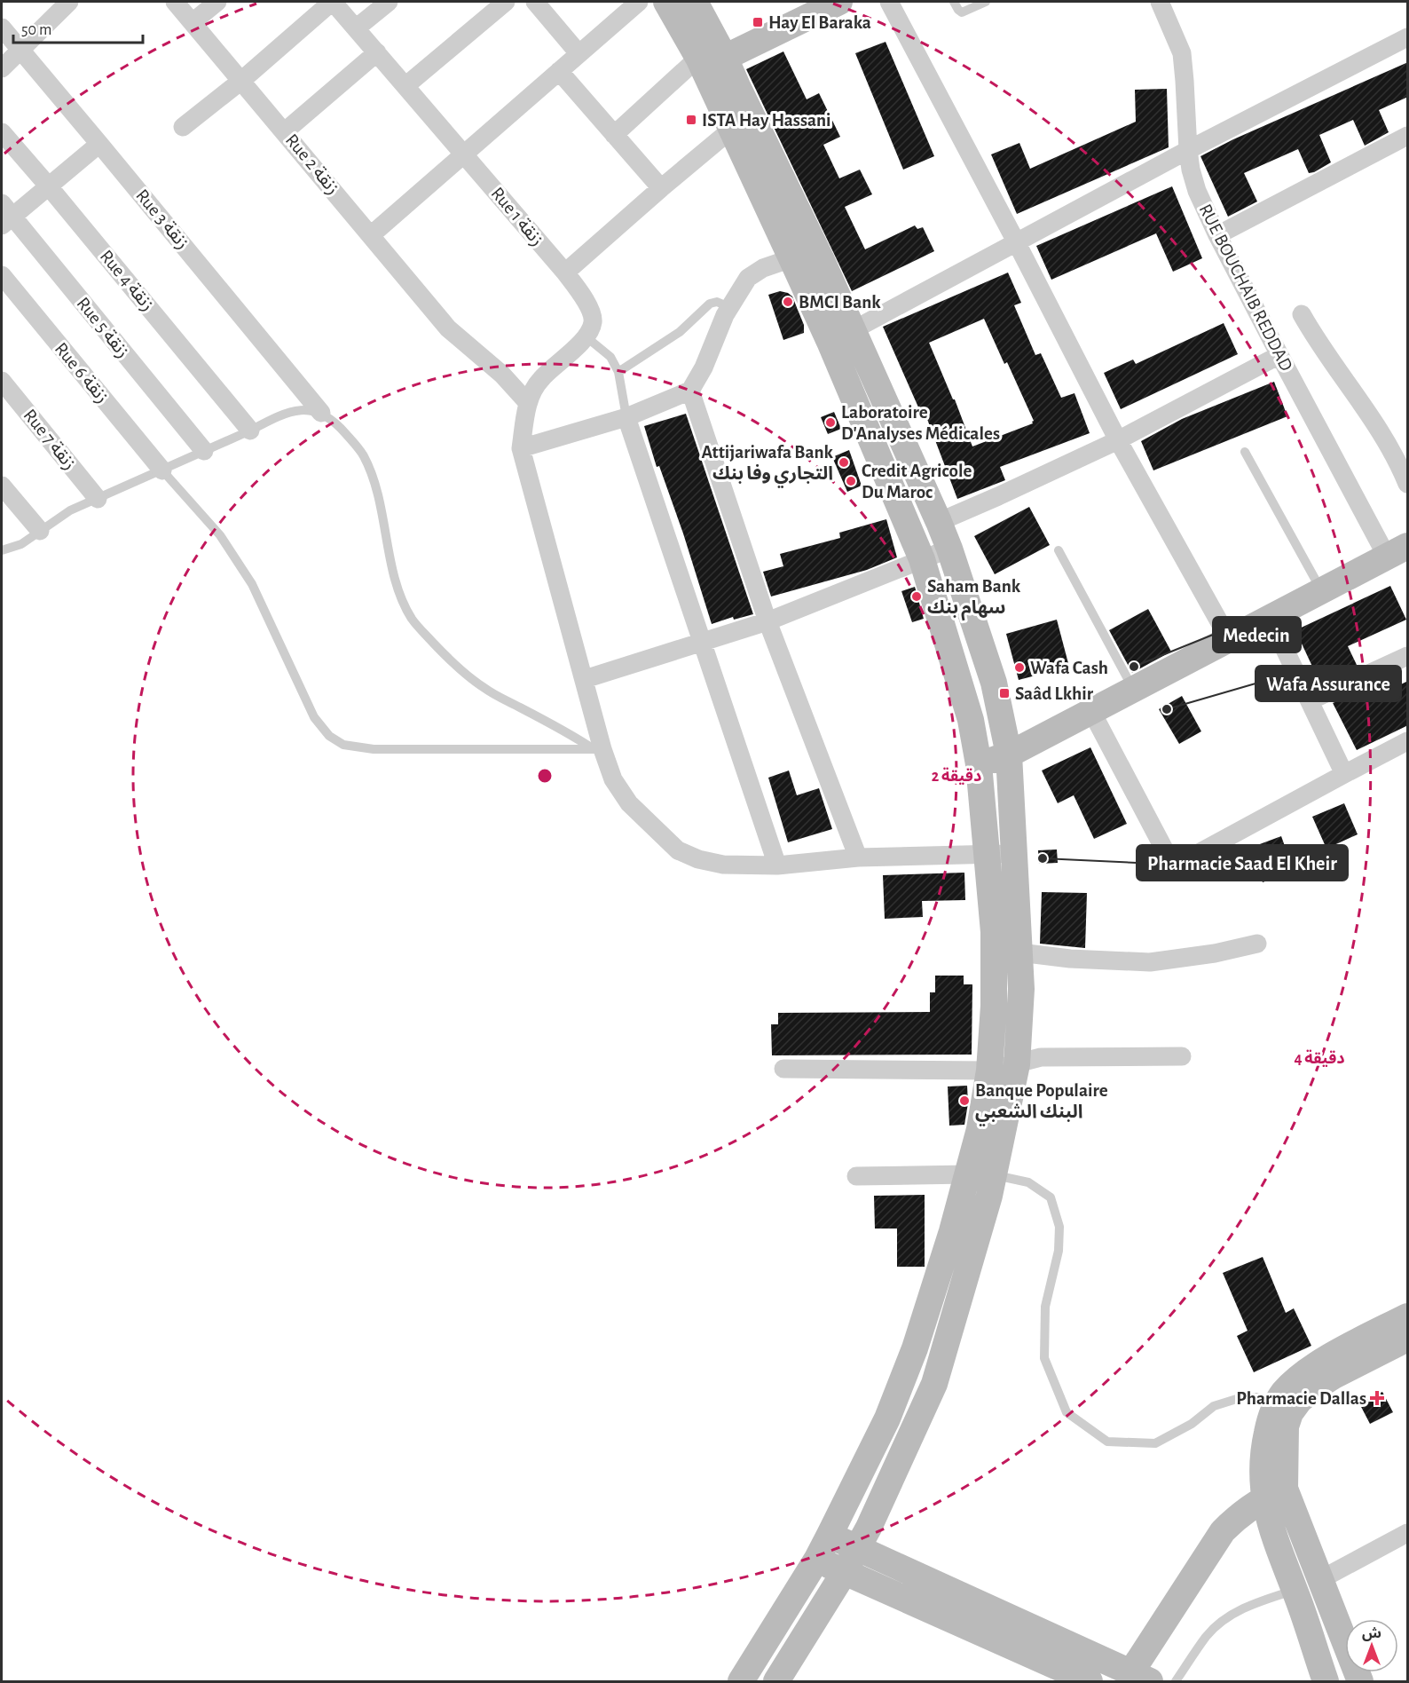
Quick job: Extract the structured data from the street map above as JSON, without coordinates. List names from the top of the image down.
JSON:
{
  "streets": {
    "street": [
      "Rue 2 زنقة",
      "Rue 1 زنقة",
      "Rue 3 زنقة",
      "Rue 4 زنقة",
      "RUE BOUCHAIB REDDAD",
      "Rue 5 زنقة",
      "Rue 6 زنقة",
      "Rue 7 زنقة"
    ]
  },
  "places": {
    "transit": ["Hay El Baraka", "ISTA Hay Hassani", "Saâd Lkhir"],
    "other": [
      "BMCI Bank",
      "Laboratoire D'Analyses Médicales",
      "Attijariwafa Bank التجاري وفا بنك",
      "Credit Agricole Du Maroc",
      "Saham Bank سهام بنك",
      "Medecin",
      "Wafa Cash",
      "Wafa Assurance",
      "Pharmacie Saad El Kheir",
      "Banque Populaire البنك الشعبي"
    ],
    "health": ["Pharmacie Dallas"]
  },
  "scale_bar": "50 m",
  "north": "top",
  "rings": ["2 دقيقة", "4 دقيقة"]
}
